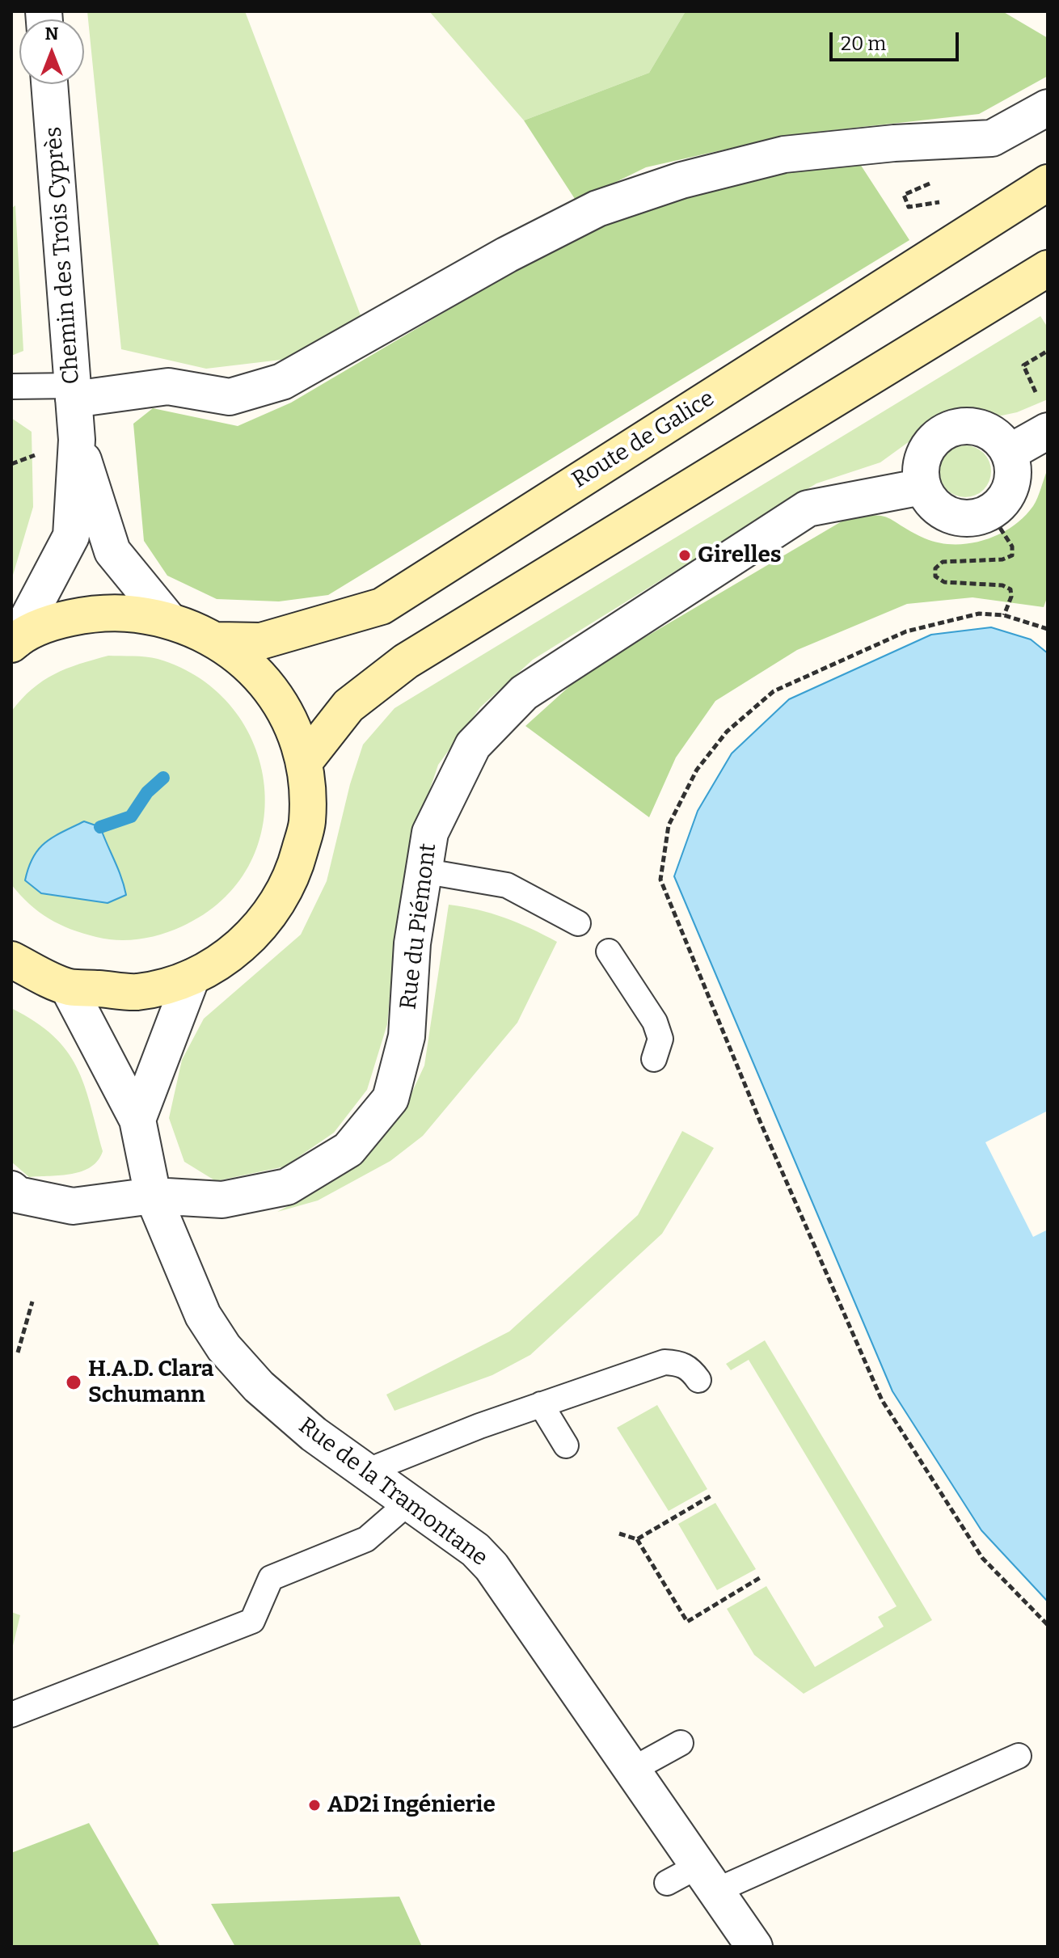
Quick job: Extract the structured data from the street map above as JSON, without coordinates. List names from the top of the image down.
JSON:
{
  "streets": {
    "main road": ["Route de Galice"],
    "street": ["Chemin des Trois Cyprès", "Rue du Piémont", "Rue de la Tramontane"]
  },
  "crossings": [
    ["Rue du Piémont", "Rue de la Tramontane"]
  ],
  "places": ["Girelles", "H.A.D. Clara Schumann", "AD2i Ingénierie"],
  "scale_bar": "20 m",
  "north": "top"
}
